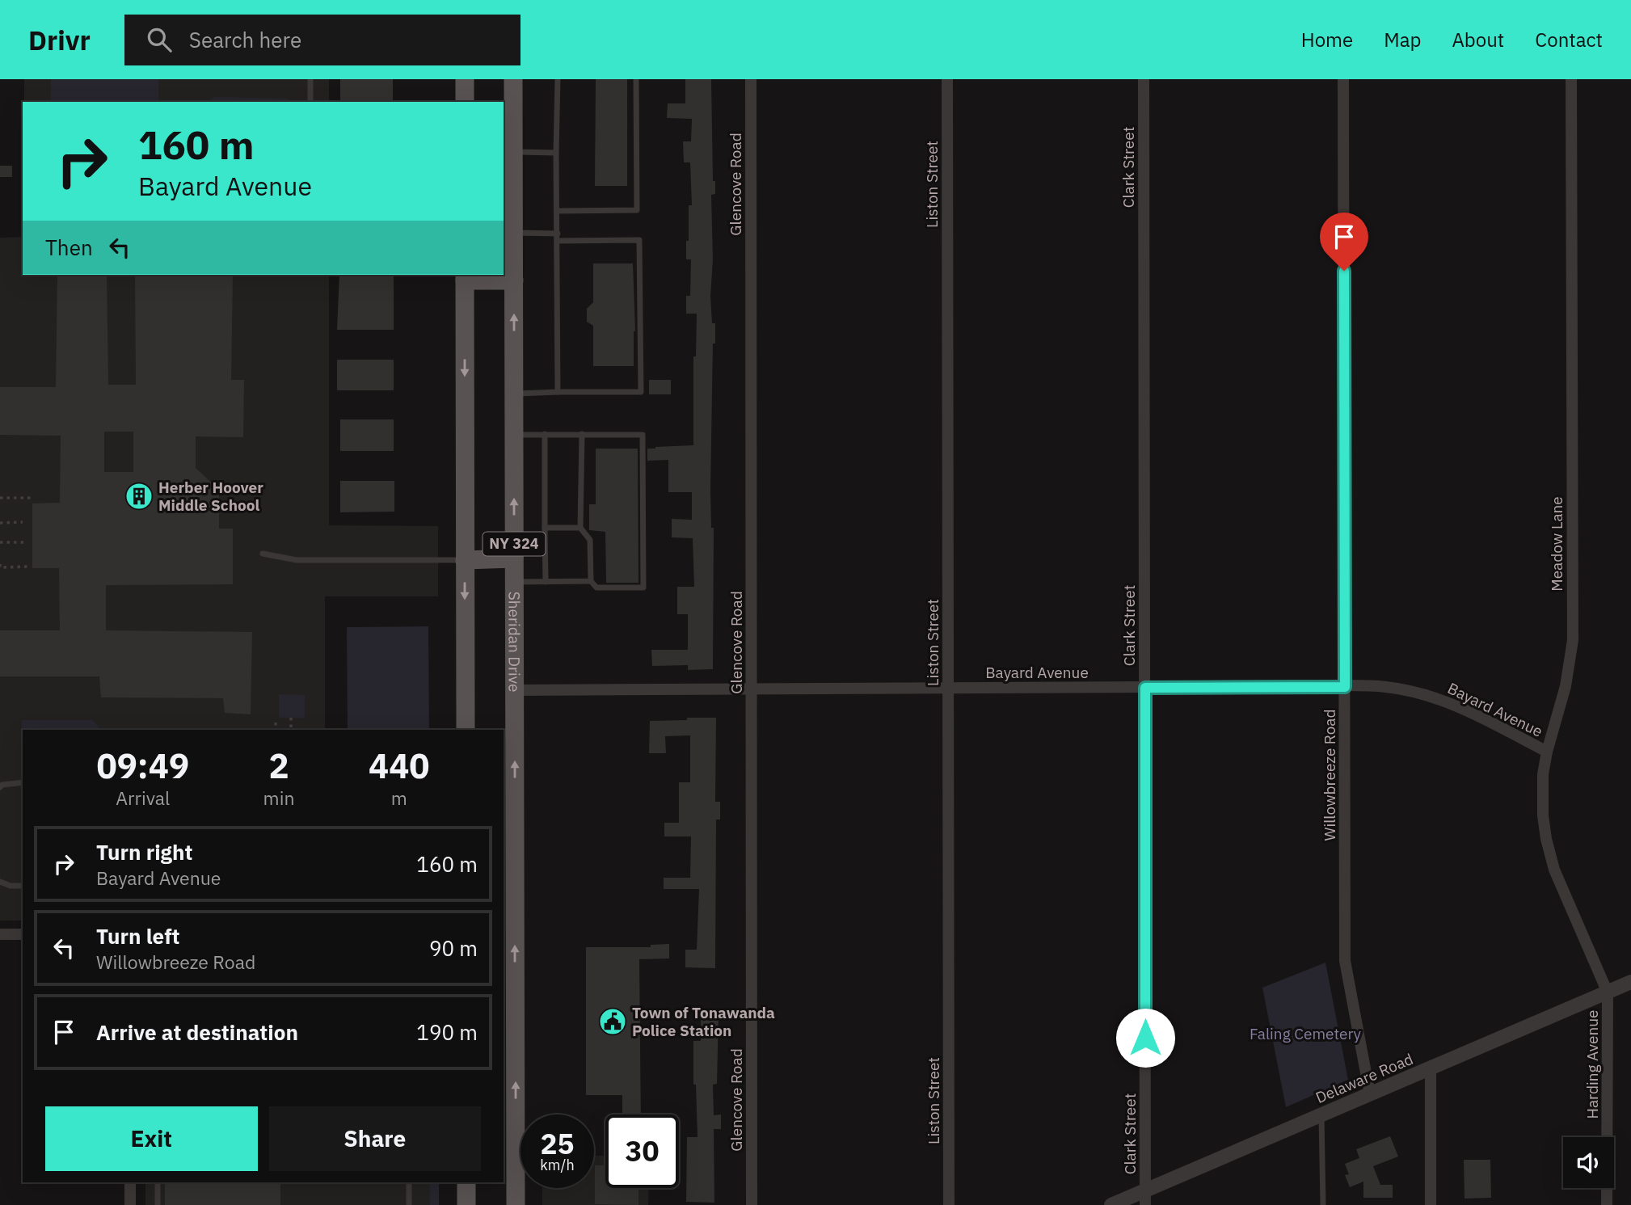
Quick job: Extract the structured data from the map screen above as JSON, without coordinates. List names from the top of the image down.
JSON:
{
  "streets": {
    "main road": ["NY 324", "Sheridan Drive"],
    "street": [
      "Clark Street",
      "Glencove Road",
      "Liston Street",
      "Meadow Lane",
      "Bayard Avenue",
      "Willowbreeze Road",
      "Harding Avenue",
      "Delaware Road"
    ]
  },
  "crossings": [
    ["Clark Street", "Bayard Avenue"],
    ["Clark Street", "Delaware Road"],
    ["Glencove Road", "Bayard Avenue"],
    ["Liston Street", "Bayard Avenue"],
    ["Meadow Lane", "Bayard Avenue"],
    ["Meadow Lane", "Harding Avenue"],
    ["Meadow Lane", "Delaware Road"],
    ["Sheridan Drive", "Bayard Avenue"],
    ["Bayard Avenue", "Willowbreeze Road"],
    ["Willowbreeze Road", "Delaware Road"],
    ["Harding Avenue", "Delaware Road"]
  ],
  "parks": ["Faling Cemetery"],
  "places": {
    "building": ["Herber Hoover Middle School"],
    "public building": ["Town of Tonawanda Police Station"]
  },
  "page": {
    "header": "Drivr",
    "search": "Search here",
    "nav": [
      "Home",
      "Map",
      "About",
      "Contact"
    ],
    "turn": ["160 m", "Bayard Avenue"],
    "then": "Then",
    "eta": [
      "09:49",
      "Arrival",
      "2",
      "min",
      "440",
      "m"
    ],
    "list": [
      {
        "name": "Turn right",
        "note": "Bayard Avenue",
        "value": "160 m"
      },
      {
        "name": "Turn left",
        "note": "Willowbreeze Road",
        "value": "90 m"
      },
      {
        "name": "Arrive at destination",
        "value": "190 m"
      }
    ],
    "buttons": ["Exit", "Share"],
    "speed": "25 km/h",
    "limit": "30"
  }
}
